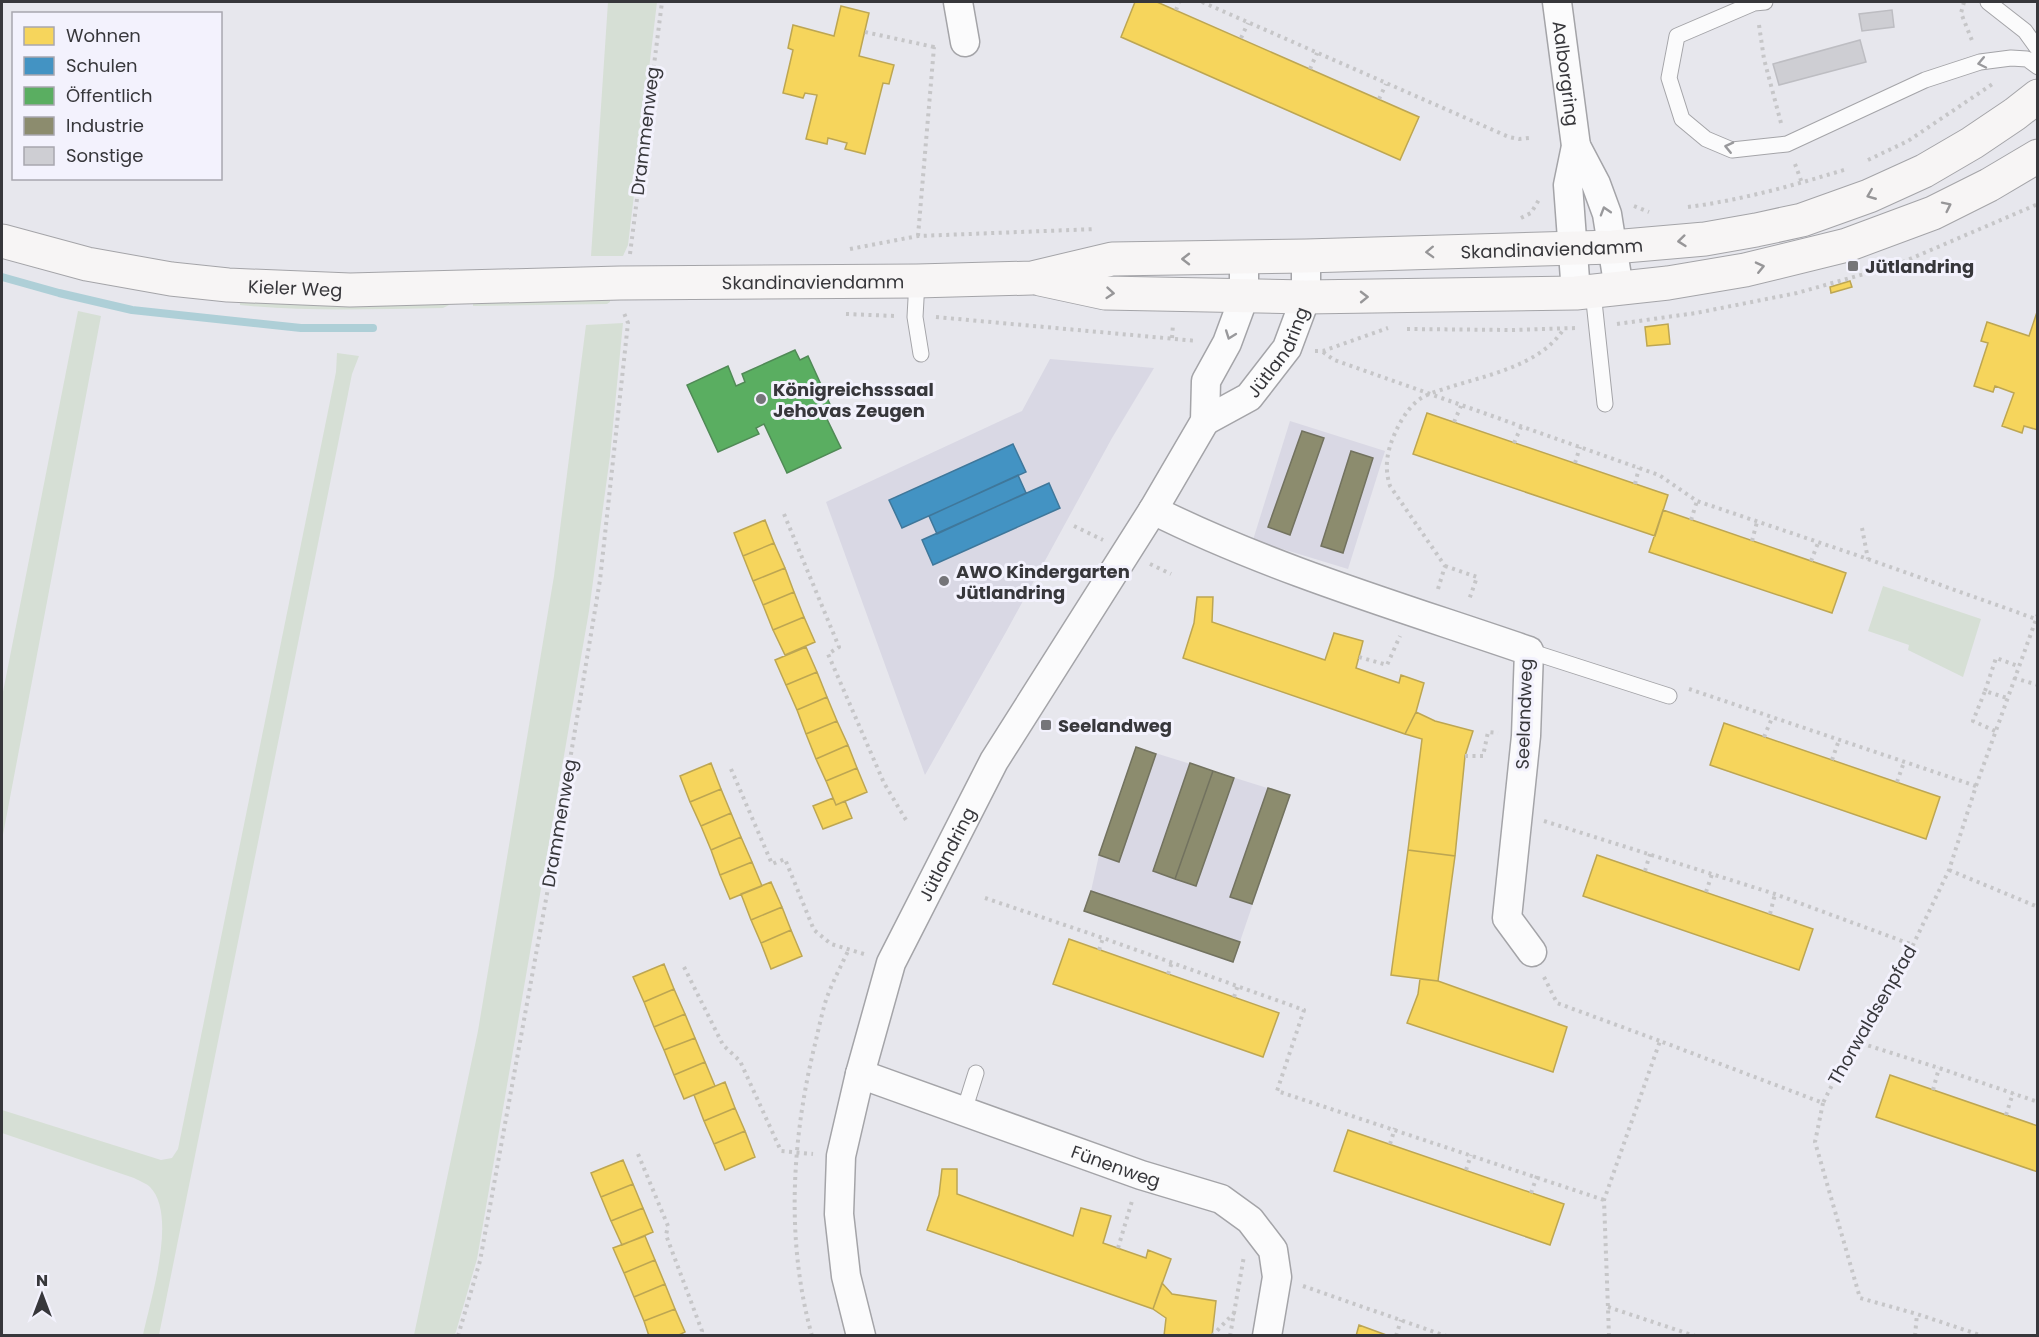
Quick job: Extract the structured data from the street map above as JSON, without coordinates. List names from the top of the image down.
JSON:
{
  "streets": {
    "street": [
      "Aalborgring",
      "Skandinaviendamm",
      "Kieler Weg",
      "Jütlandring",
      "Seelandweg",
      "Fünenweg"
    ],
    "path": ["Drammenweg", "Thorwaldsenpfad"]
  },
  "crossings": [
    ["Aalborgring", "Skandinaviendamm"],
    ["Skandinaviendamm", "Kieler Weg"],
    ["Skandinaviendamm", "Jütlandring"],
    ["Jütlandring", "Seelandweg"],
    ["Jütlandring", "Fünenweg"],
    ["Seelandweg", "Thorwaldsenpfad"]
  ],
  "places": {
    "transit": ["Jütlandring", "Seelandweg"],
    "other": ["Königreichsssaal Jehovas Zeugen", "AWO Kindergarten Jütlandring"]
  },
  "legend": [
    "Wohnen",
    "Schulen",
    "Öffentlich",
    "Industrie",
    "Sonstige"
  ],
  "north": "top"
}
